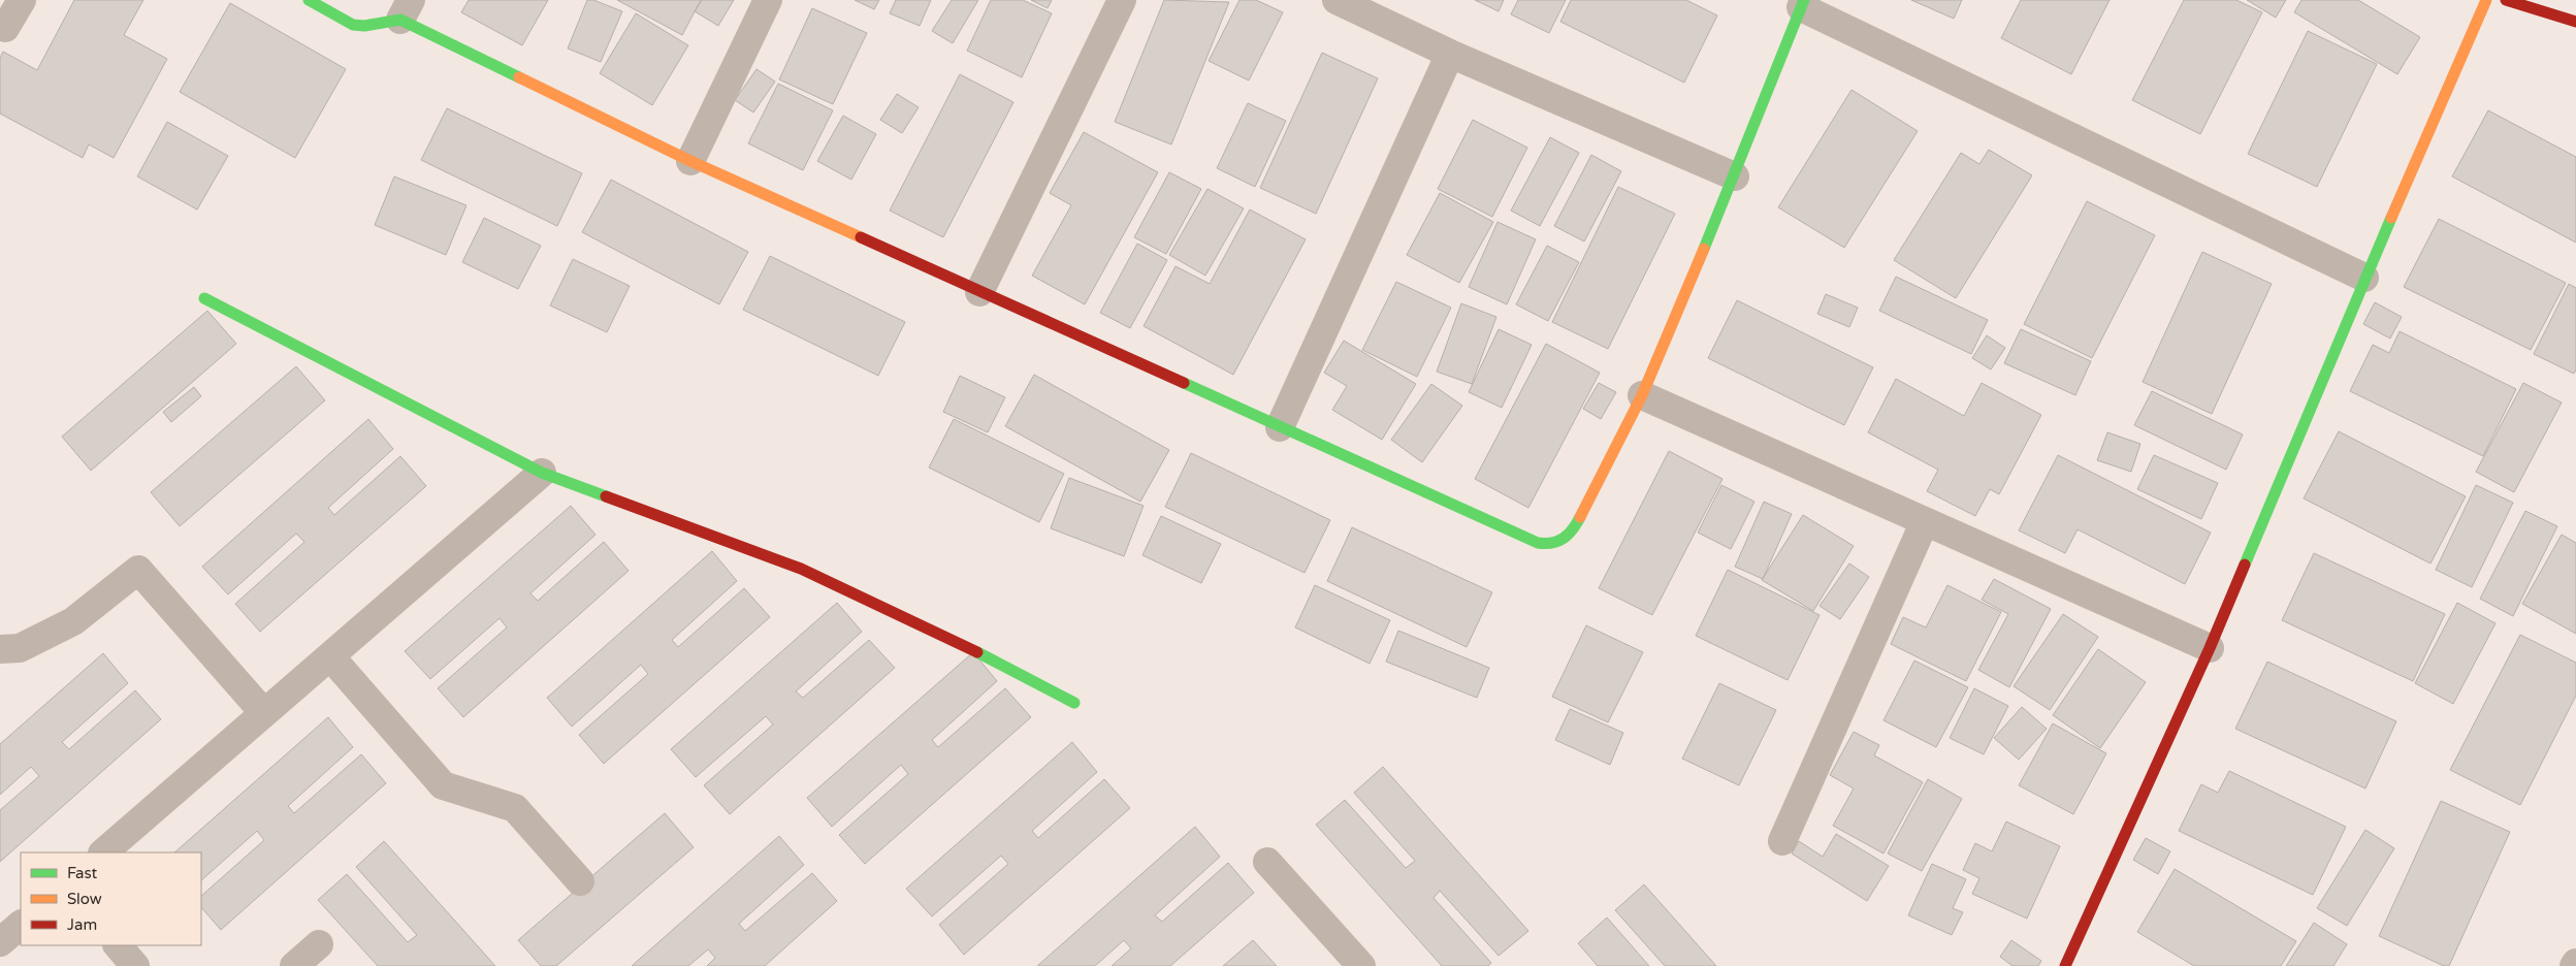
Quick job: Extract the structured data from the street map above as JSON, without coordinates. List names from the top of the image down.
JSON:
{
  "legend": ["Fast", "Slow", "Jam"]
}
